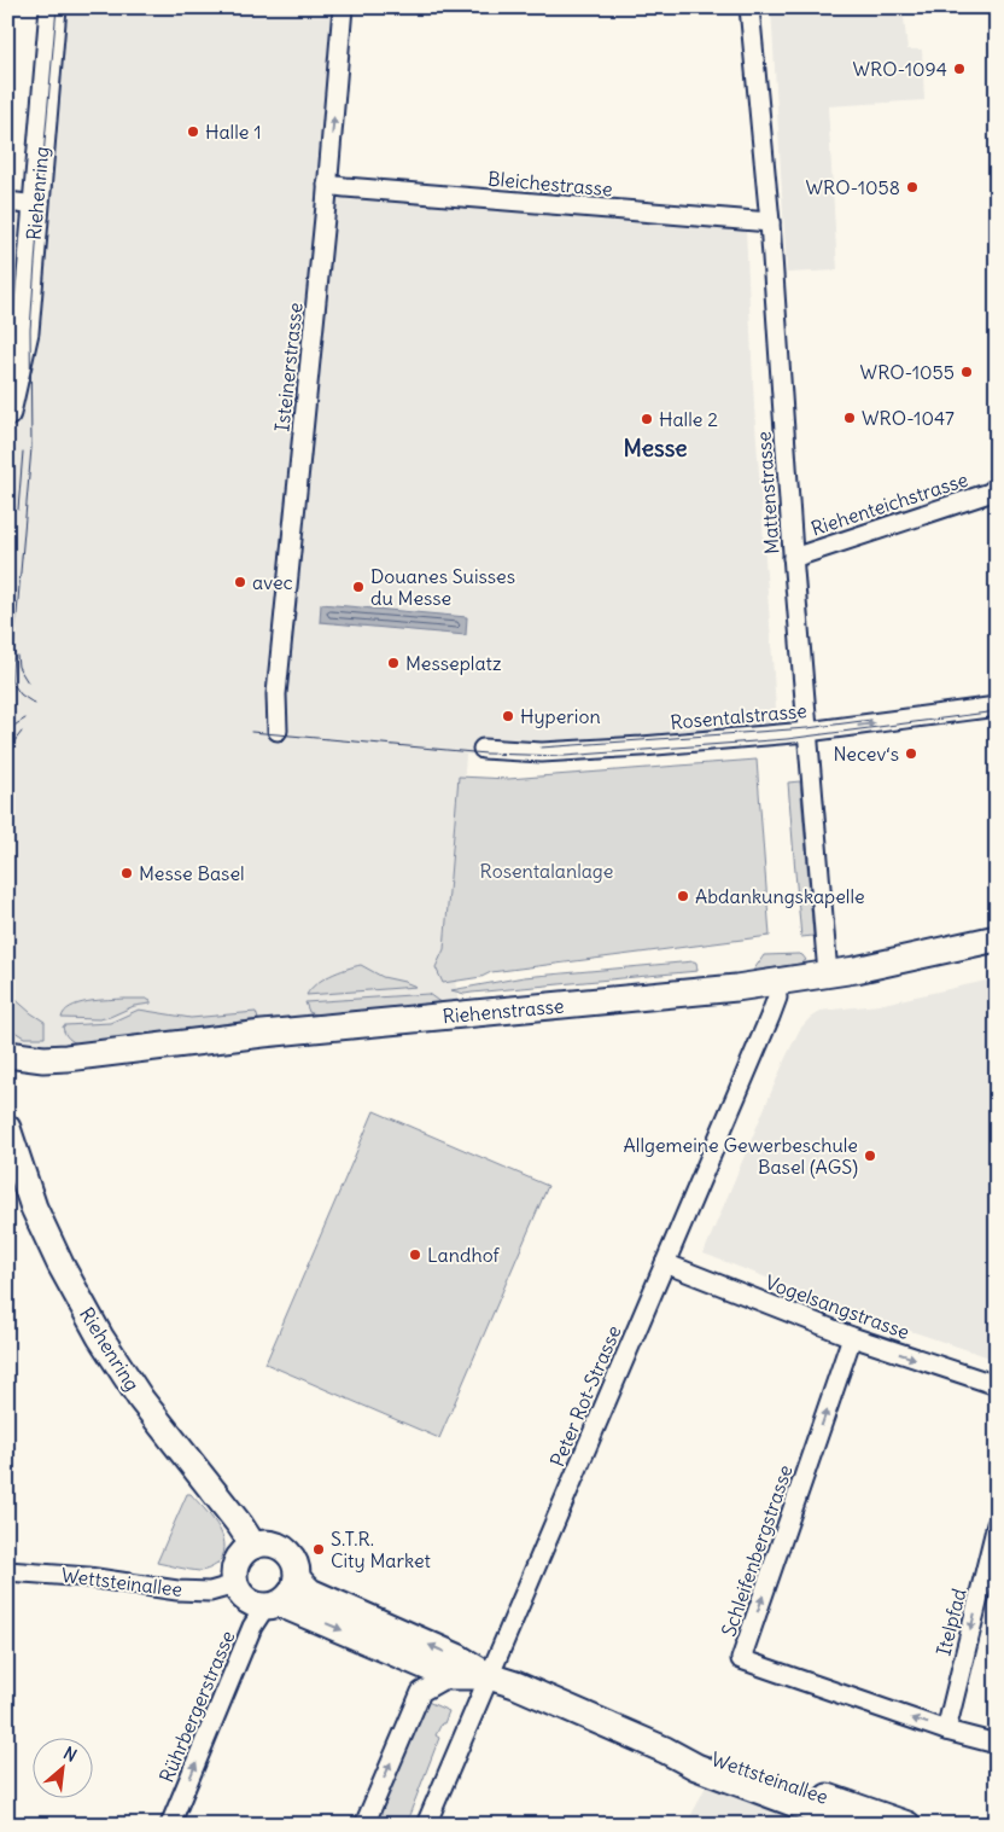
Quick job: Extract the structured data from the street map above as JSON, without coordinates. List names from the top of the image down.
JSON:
{
  "streets": {
    "main road": ["Riehenring", "Riehenstrasse", "Wettsteinallee"],
    "street": [
      "Bleichestrasse",
      "Isteinerstrasse",
      "Mattenstrasse",
      "Riehenteichstrasse",
      "Rosentalstrasse",
      "Vogelsangstrasse",
      "Peter Rot-Strasse",
      "Schleifenbergstrasse",
      "Itelpfad",
      "Rührbergerstrasse"
    ]
  },
  "crossings": [
    ["Bleichestrasse", "Isteinerstrasse"],
    ["Bleichestrasse", "Mattenstrasse"],
    ["Riehenring", "Wettsteinallee"],
    ["Riehenring", "Rührbergerstrasse"],
    ["Mattenstrasse", "Riehenteichstrasse"],
    ["Mattenstrasse", "Rosentalstrasse"],
    ["Mattenstrasse", "Riehenstrasse"],
    ["Riehenstrasse", "Peter Rot-Strasse"],
    ["Vogelsangstrasse", "Peter Rot-Strasse"],
    ["Vogelsangstrasse", "Schleifenbergstrasse"],
    ["Peter Rot-Strasse", "Wettsteinallee"],
    ["Schleifenbergstrasse", "Itelpfad"],
    ["Wettsteinallee", "Rührbergerstrasse"]
  ],
  "one_way": [
    "Rosentalstrasse",
    "Vogelsangstrasse",
    "Itelpfad",
    "Rührbergerstrasse"
  ],
  "districts": ["Messe"],
  "parks": ["Rosentalanlage"],
  "places": [
    "WRO-1094",
    "Halle 1",
    "WRO-1058",
    "WRO-1055",
    "WRO-1047",
    "Halle 2",
    "avec",
    "Douanes Suisses du Messe",
    "Messeplatz",
    "Hyperion",
    "Necev‘s",
    "Messe Basel",
    "Abdankungskapelle",
    "Allgemeine Gewerbeschule Basel (AGS)",
    "Landhof",
    "S.T.R. City Market"
  ],
  "north": "top right"
}
